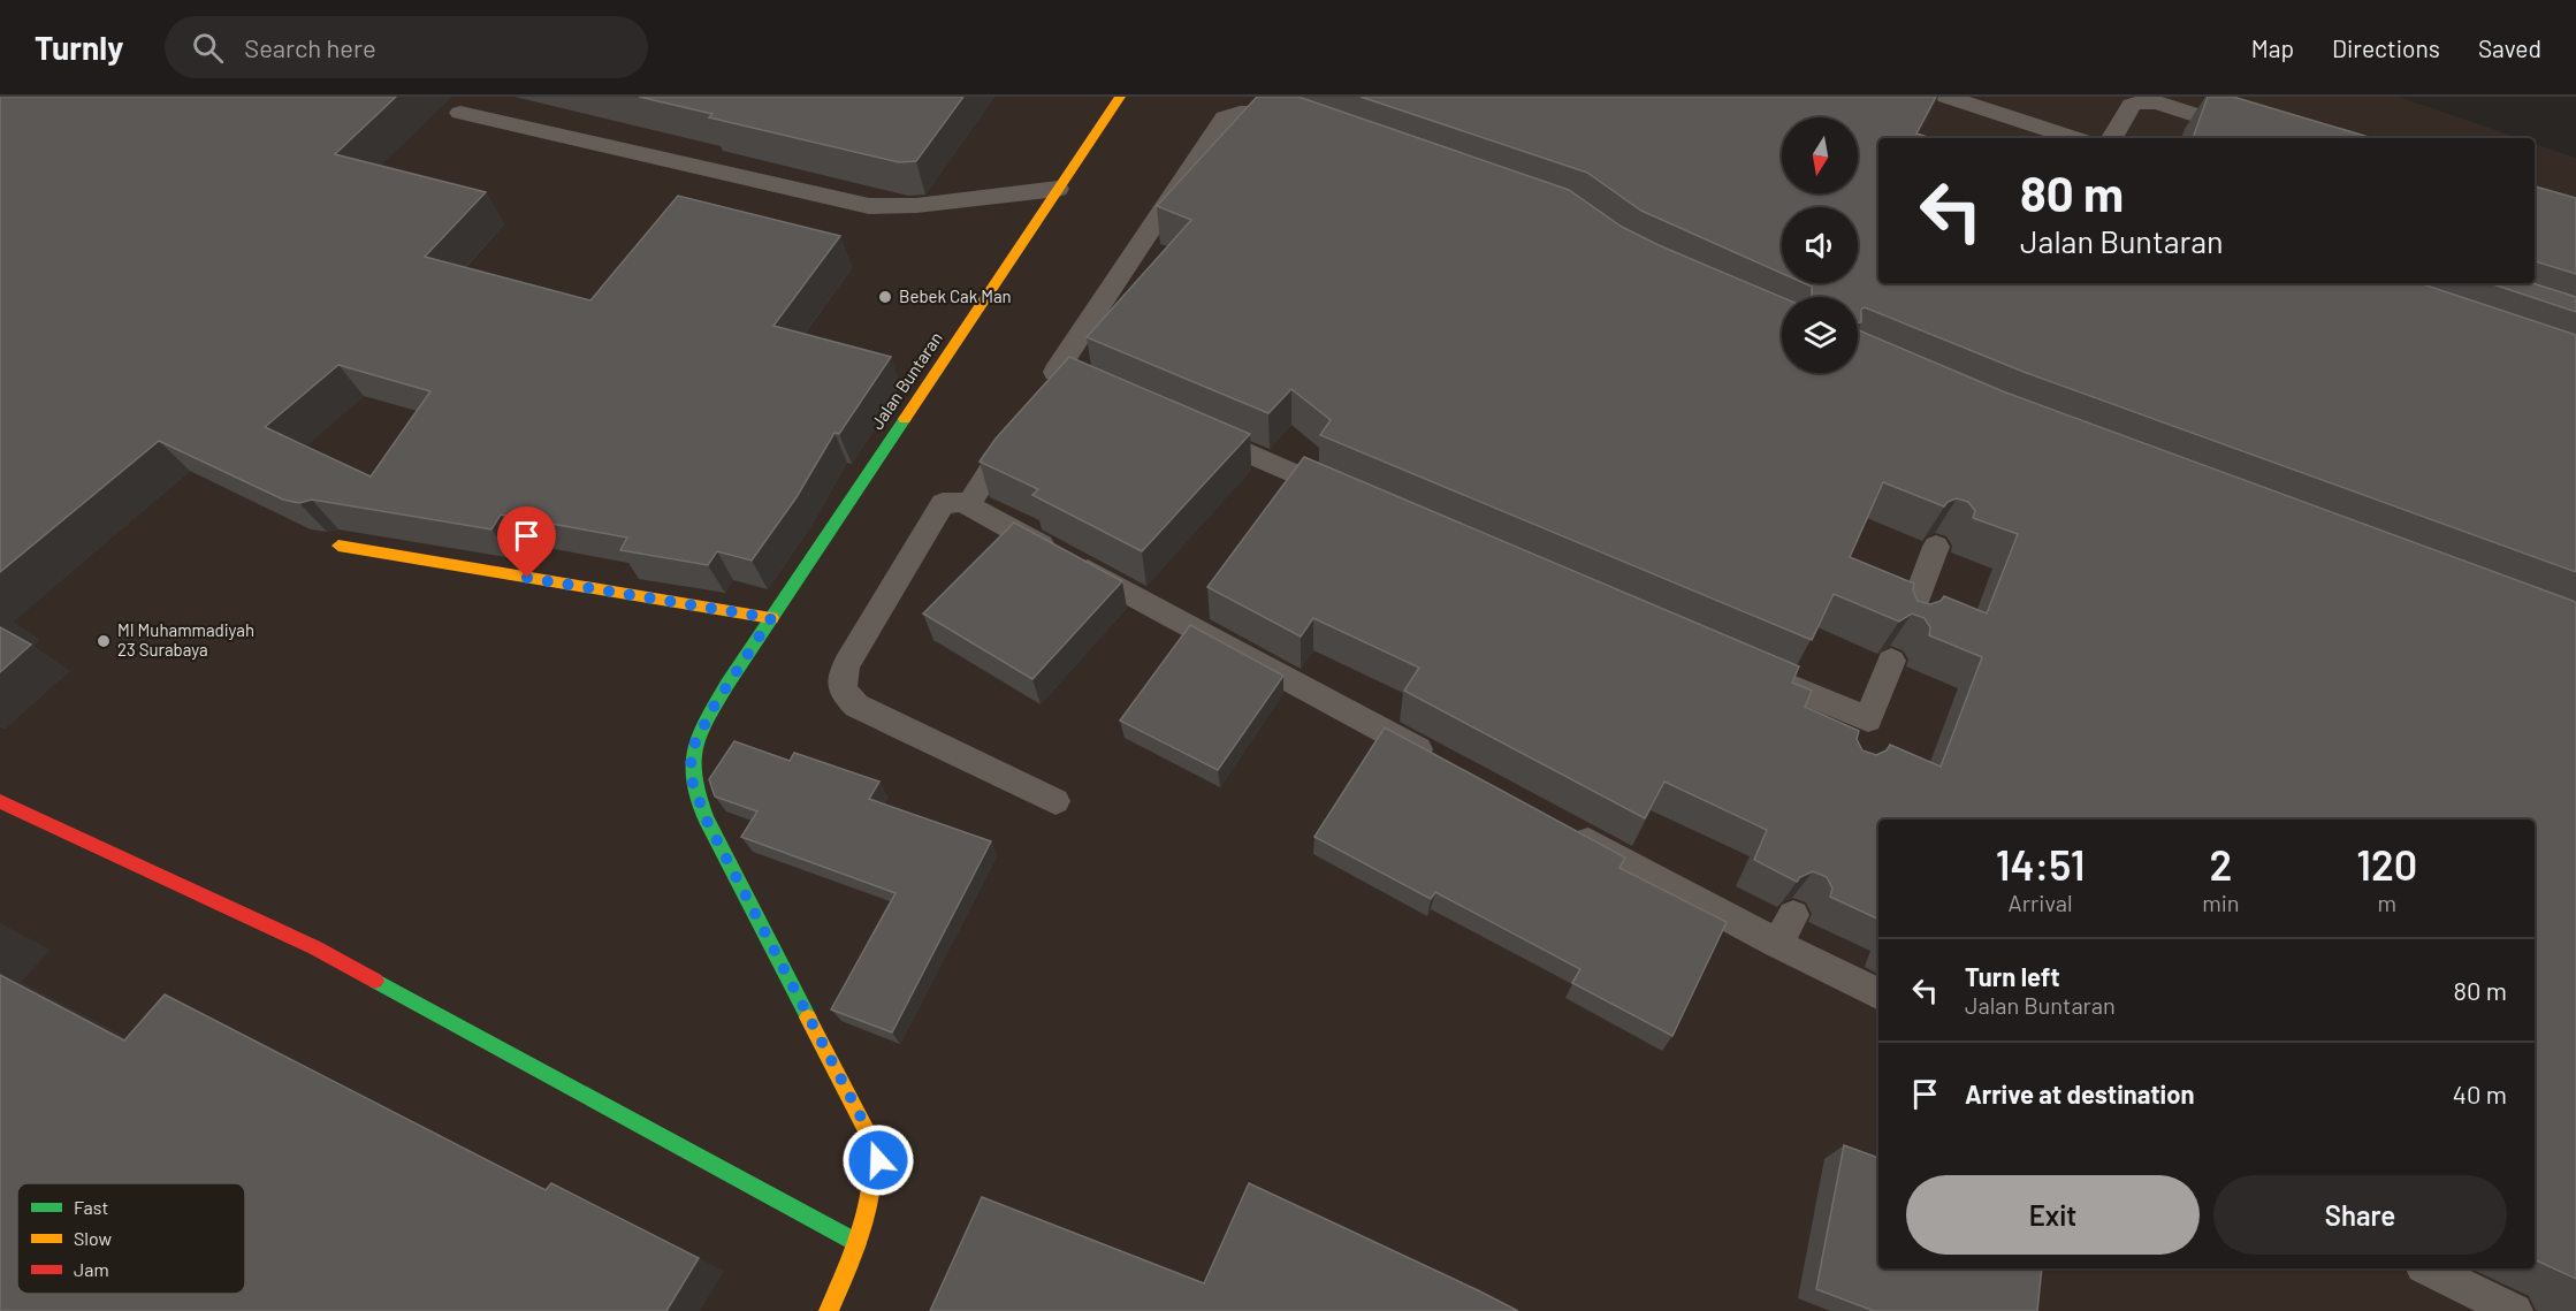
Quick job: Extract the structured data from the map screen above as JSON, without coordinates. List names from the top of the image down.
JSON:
{
  "streets": {
    "street": ["Jalan Buntaran"]
  },
  "places": ["Bebek Cak Man", "MI Muhammadiyah 23 Surabaya"],
  "legend": ["Fast", "Slow", "Jam"],
  "north": "bottom",
  "page": {
    "header": "Turnly",
    "search": "Search here",
    "nav": ["Map", "Directions", "Saved"],
    "turn": ["80 m", "Jalan Buntaran"],
    "eta": [
      "14:51",
      "Arrival",
      "2",
      "min",
      "120",
      "m"
    ],
    "list": [
      {
        "name": "Turn left",
        "note": "Jalan Buntaran",
        "value": "80 m"
      },
      {
        "name": "Arrive at destination",
        "value": "40 m"
      }
    ],
    "buttons": ["Exit", "Share"]
  }
}
